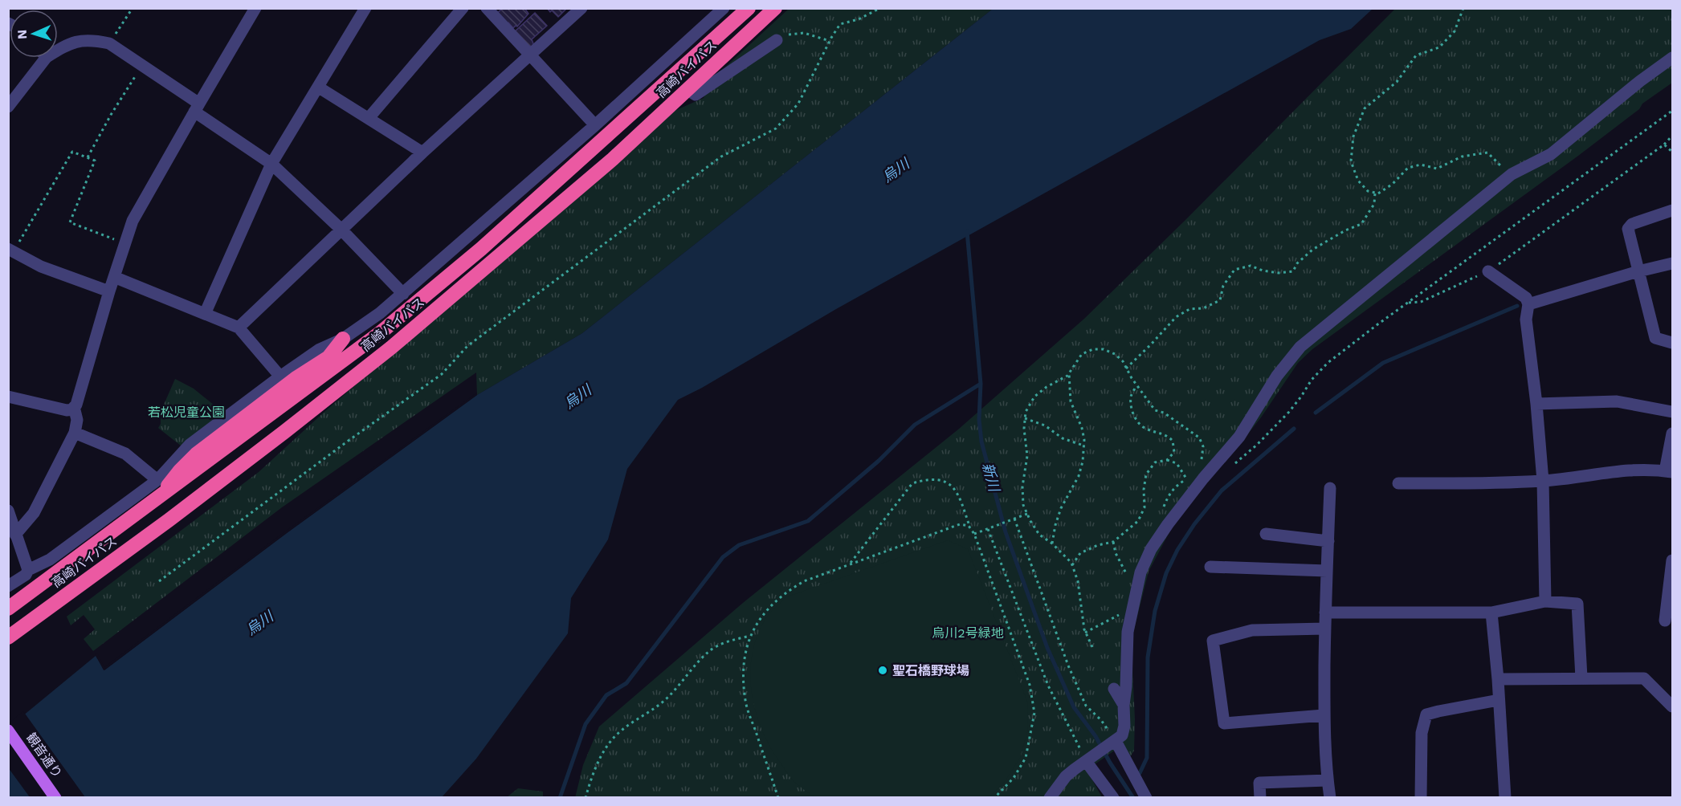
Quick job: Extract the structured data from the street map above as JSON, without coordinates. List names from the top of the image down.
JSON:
{
  "streets": {
    "highway": ["高崎バイパス"],
    "main road": ["観音通り"]
  },
  "water": ["烏川", "新川"],
  "parks": ["若松児童公園", "烏川2号緑地"],
  "places": ["聖石橋野球場"],
  "north": "left"
}
